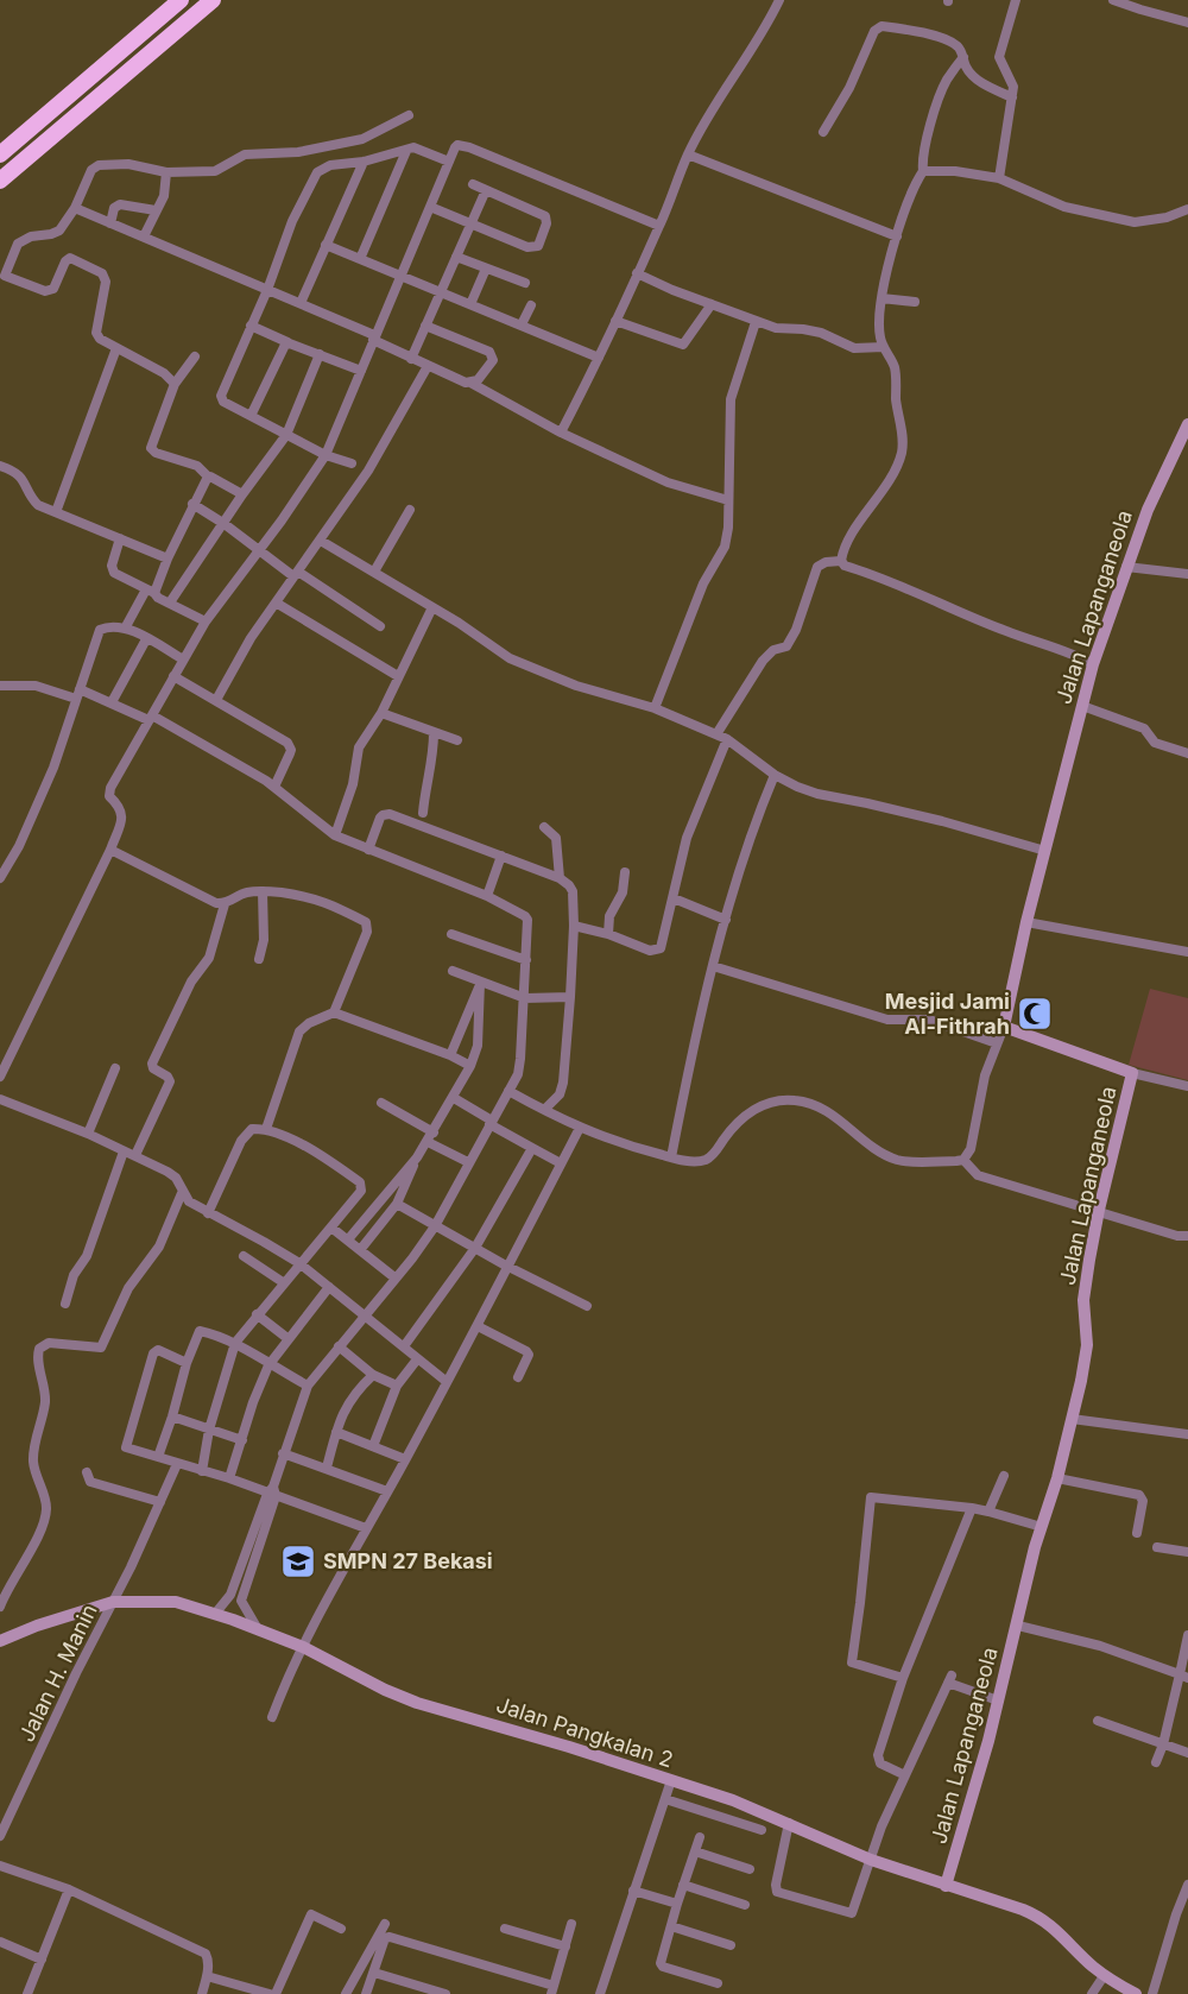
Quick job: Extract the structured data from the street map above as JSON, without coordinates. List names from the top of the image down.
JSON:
{
  "streets": {
    "street": ["Jalan Lapanganeola", "Jalan H. Manin", "Jalan Pangkalan 2"]
  },
  "crossings": [
    ["Jalan Lapanganeola", "Jalan Pangkalan 2"],
    ["Jalan H. Manin", "Jalan Pangkalan 2"]
  ],
  "places": {
    "mosque": ["Mesjid Jami Al-Fithrah"],
    "school or university": ["SMPN 27 Bekasi"]
  }
}
